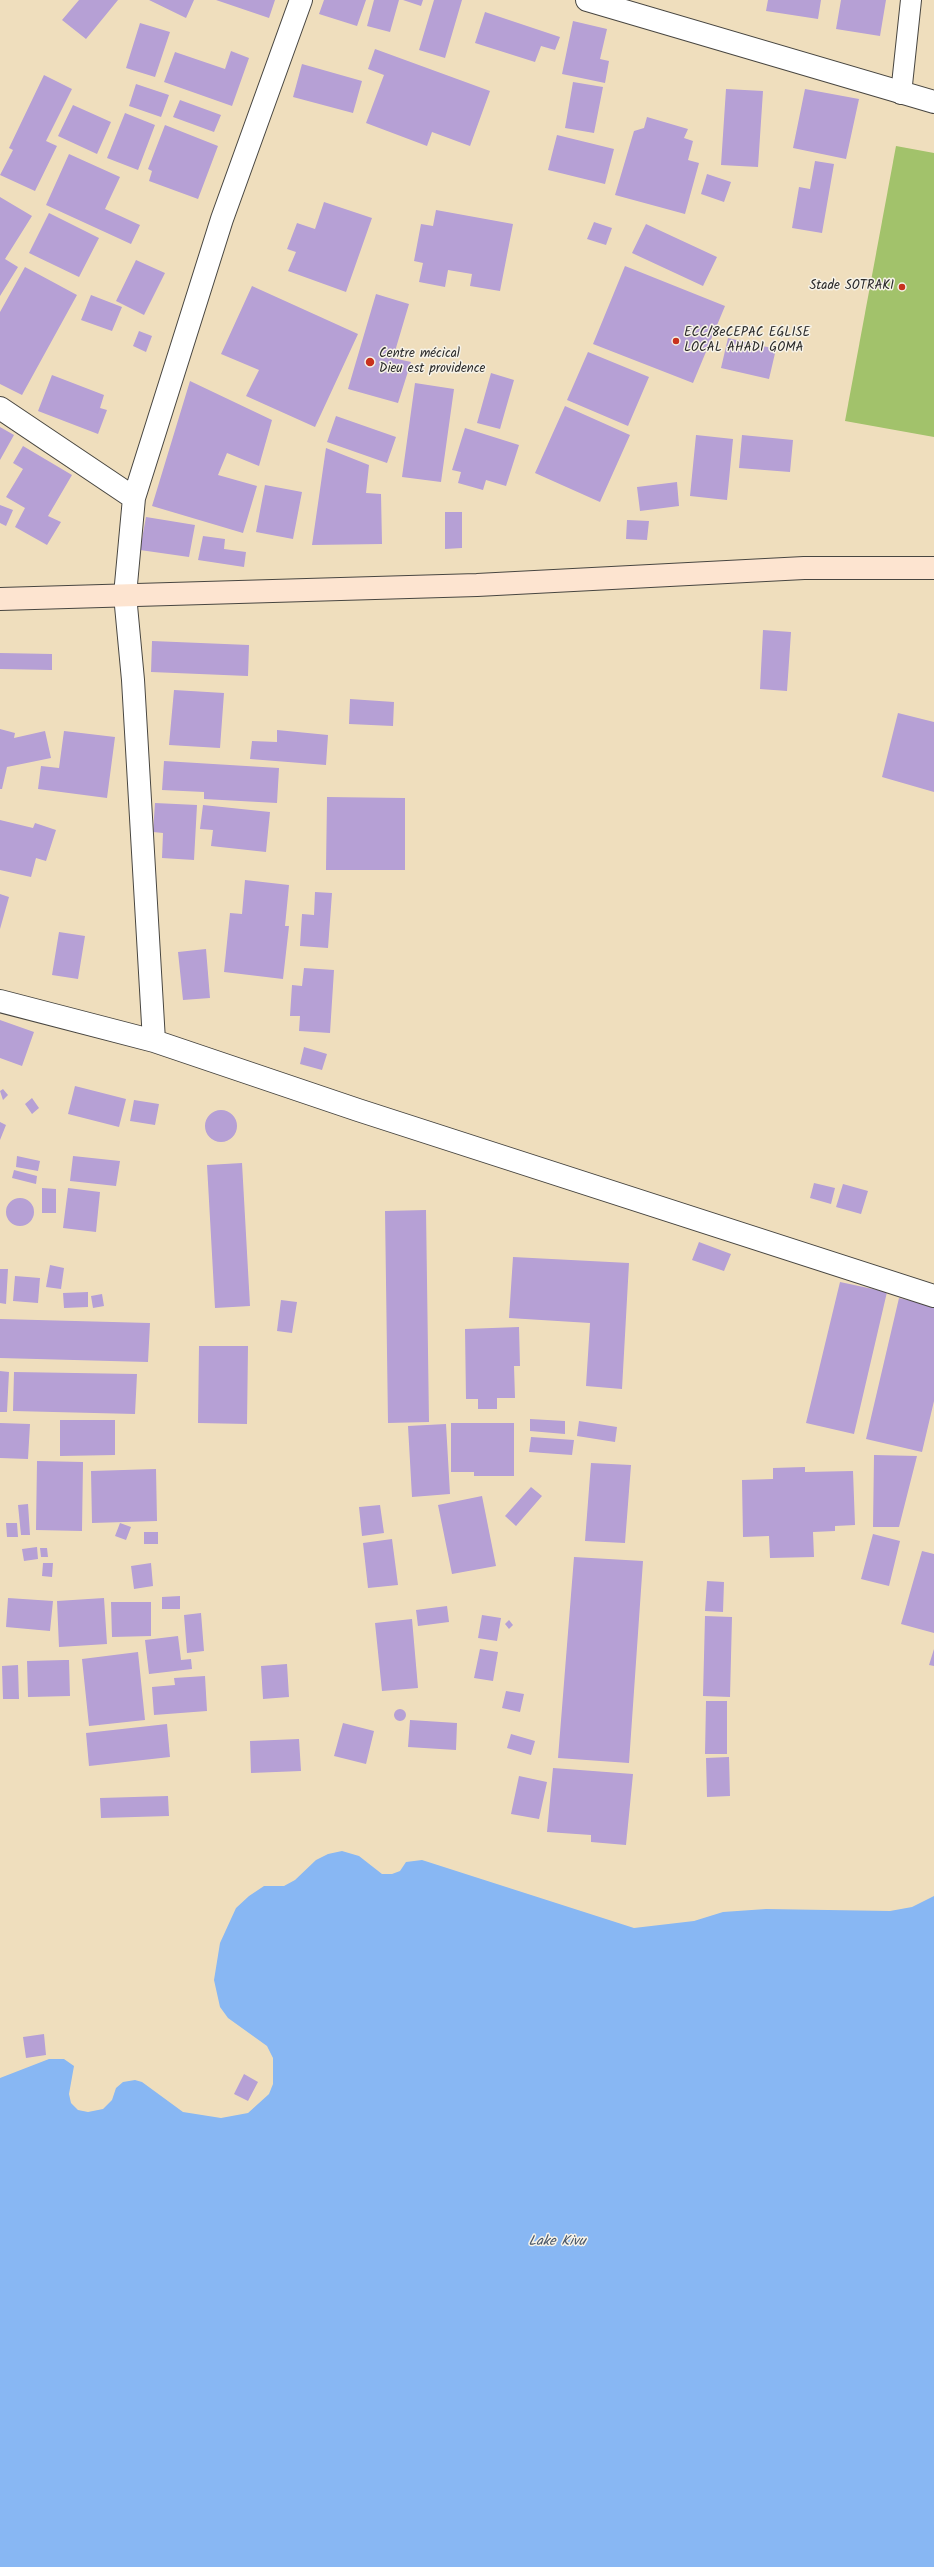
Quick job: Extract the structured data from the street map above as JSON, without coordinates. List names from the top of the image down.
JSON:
{
  "water": ["Lake Kivu"],
  "places": ["Stade SOTRAKI", "ECC/8eCEPAC EGLISE LOCAL AHADI GOMA", "Centre mécical Dieu est providence"]
}
